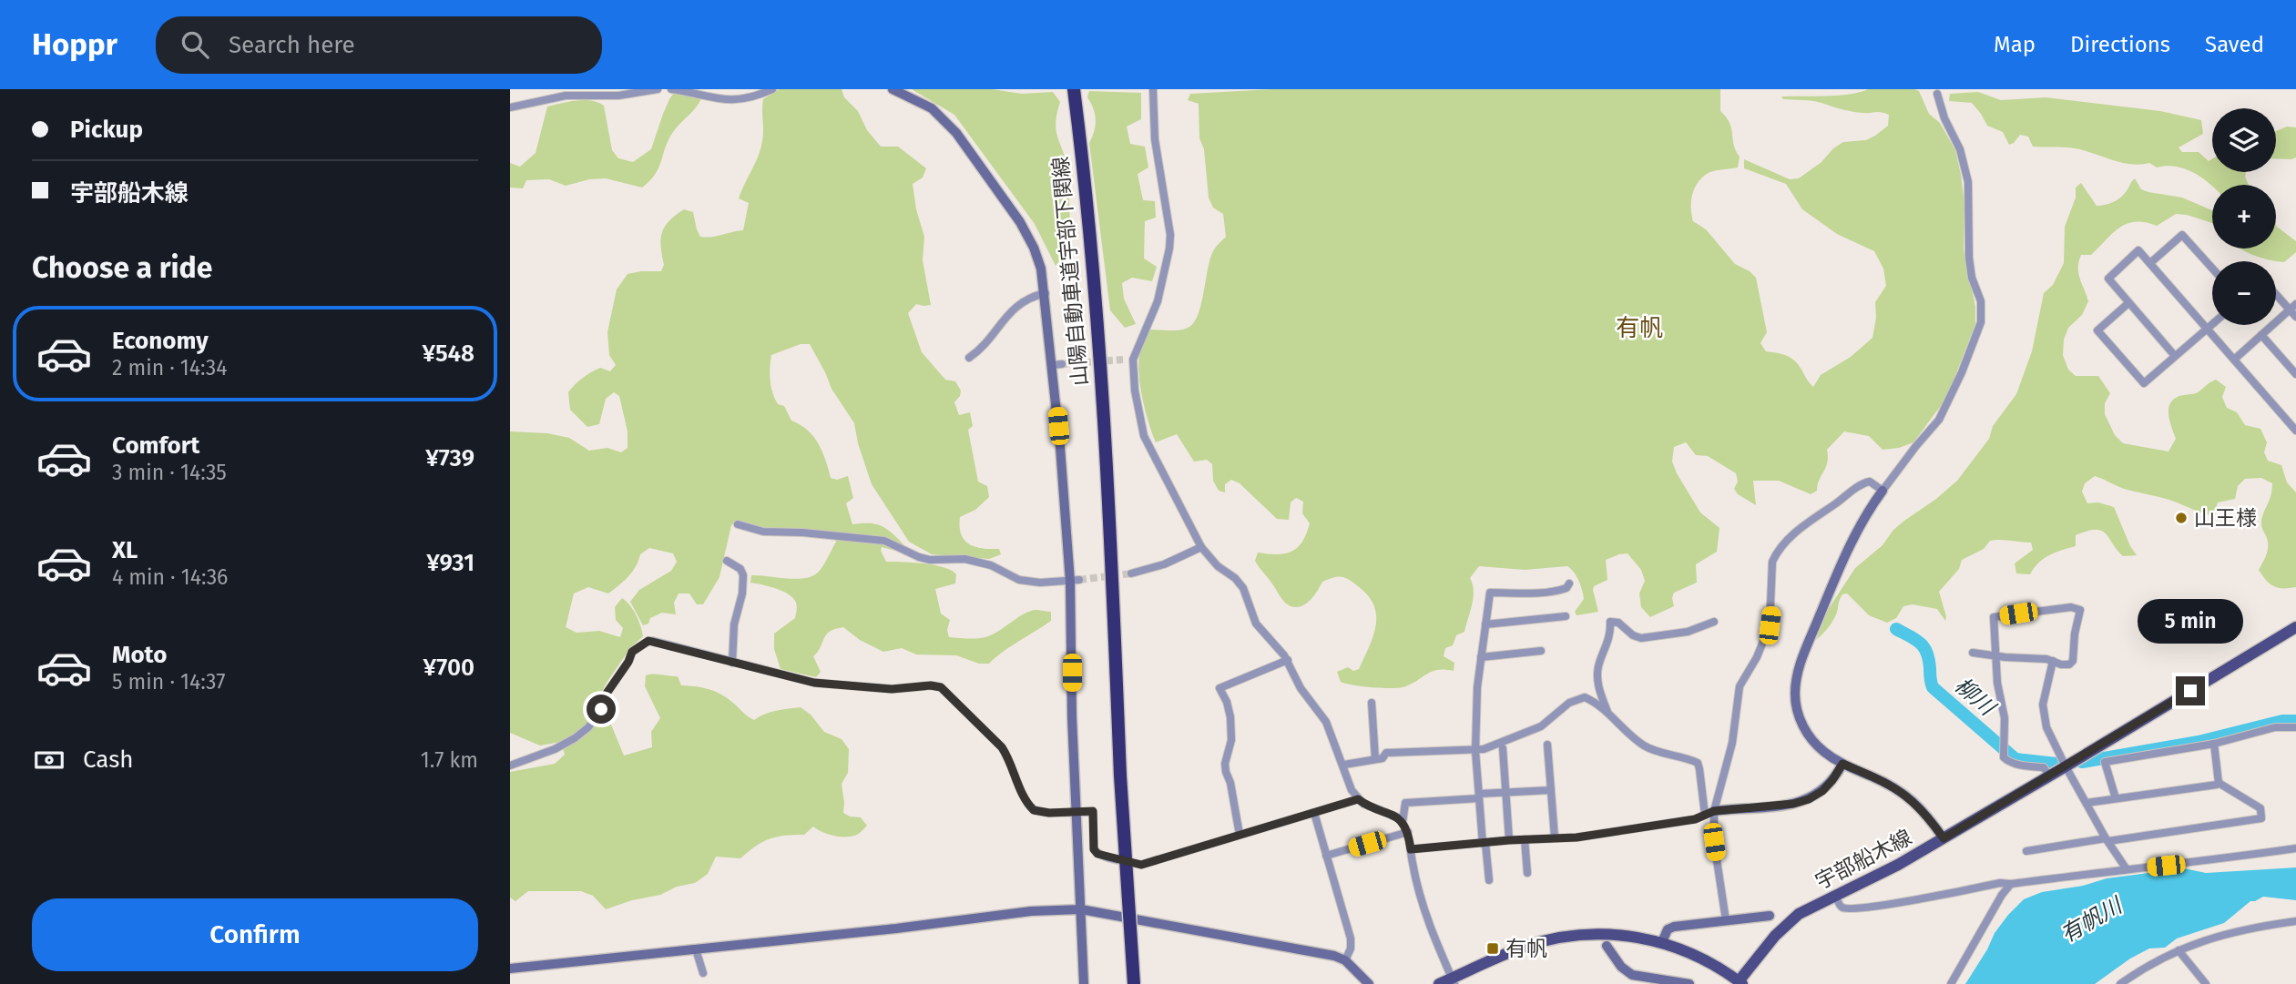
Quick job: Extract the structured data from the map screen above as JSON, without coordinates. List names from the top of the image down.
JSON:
{
  "streets": {
    "highway": ["山陽自動車道宇部下関線"],
    "main road": ["宇部船木線"]
  },
  "districts": ["有帆"],
  "water": ["柳川", "有帆川"],
  "places": {
    "other": ["山王様"],
    "transit": ["有帆"]
  },
  "page": {
    "header": "Hoppr",
    "search": "Search here",
    "nav": ["Map", "Directions", "Saved"],
    "banner": ["Pickup", "宇部船木線"],
    "map_buttons": ["+", "−"],
    "heading": "Choose a ride",
    "list": [
      {
        "name": "Economy",
        "note": "2 min · 14:34",
        "value": "¥548"
      },
      {
        "name": "Comfort",
        "note": "3 min · 14:35",
        "value": "¥739"
      },
      {
        "name": "XL",
        "note": "4 min · 14:36",
        "value": "¥931"
      },
      {
        "name": "Moto",
        "note": "5 min · 14:37",
        "value": "¥700"
      }
    ],
    "bubble": "5 min",
    "pay": ["Cash", "1.7 km"],
    "buttons": "Confirm"
  }
}
